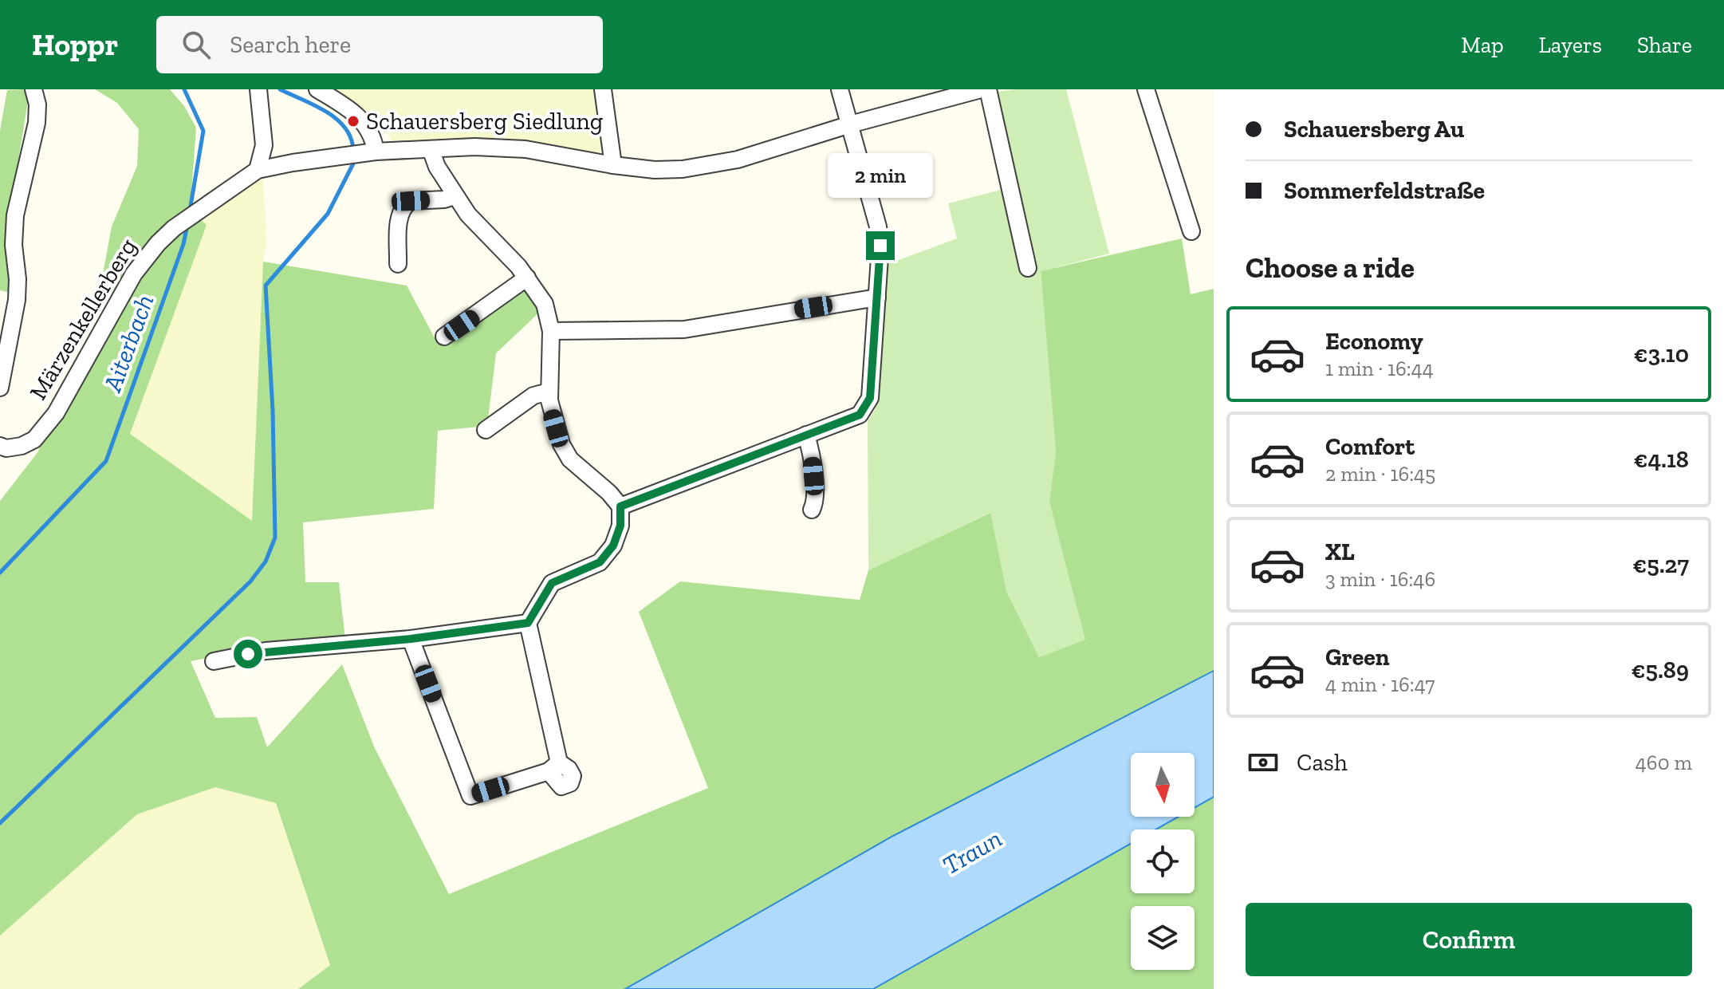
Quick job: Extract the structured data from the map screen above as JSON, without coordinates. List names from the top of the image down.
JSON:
{
  "streets": {
    "street": ["Märzenkellerberg"]
  },
  "water": ["Aiterbach", "Traun"],
  "places": ["Schauersberg Siedlung"],
  "north": "bottom",
  "page": {
    "header": "Hoppr",
    "search": "Search here",
    "nav": ["Map", "Layers", "Share"],
    "banner": ["Schauersberg Au", "Sommerfeldstraße"],
    "bubble": "2 min",
    "heading": "Choose a ride",
    "list": [
      {
        "name": "Economy",
        "note": "1 min · 16:44",
        "value": "€3.10"
      },
      {
        "name": "Comfort",
        "note": "2 min · 16:45",
        "value": "€4.18"
      },
      {
        "name": "XL",
        "note": "3 min · 16:46",
        "value": "€5.27"
      },
      {
        "name": "Green",
        "note": "4 min · 16:47",
        "value": "€5.89"
      }
    ],
    "pay": ["Cash", "460 m"],
    "buttons": "Confirm"
  }
}
